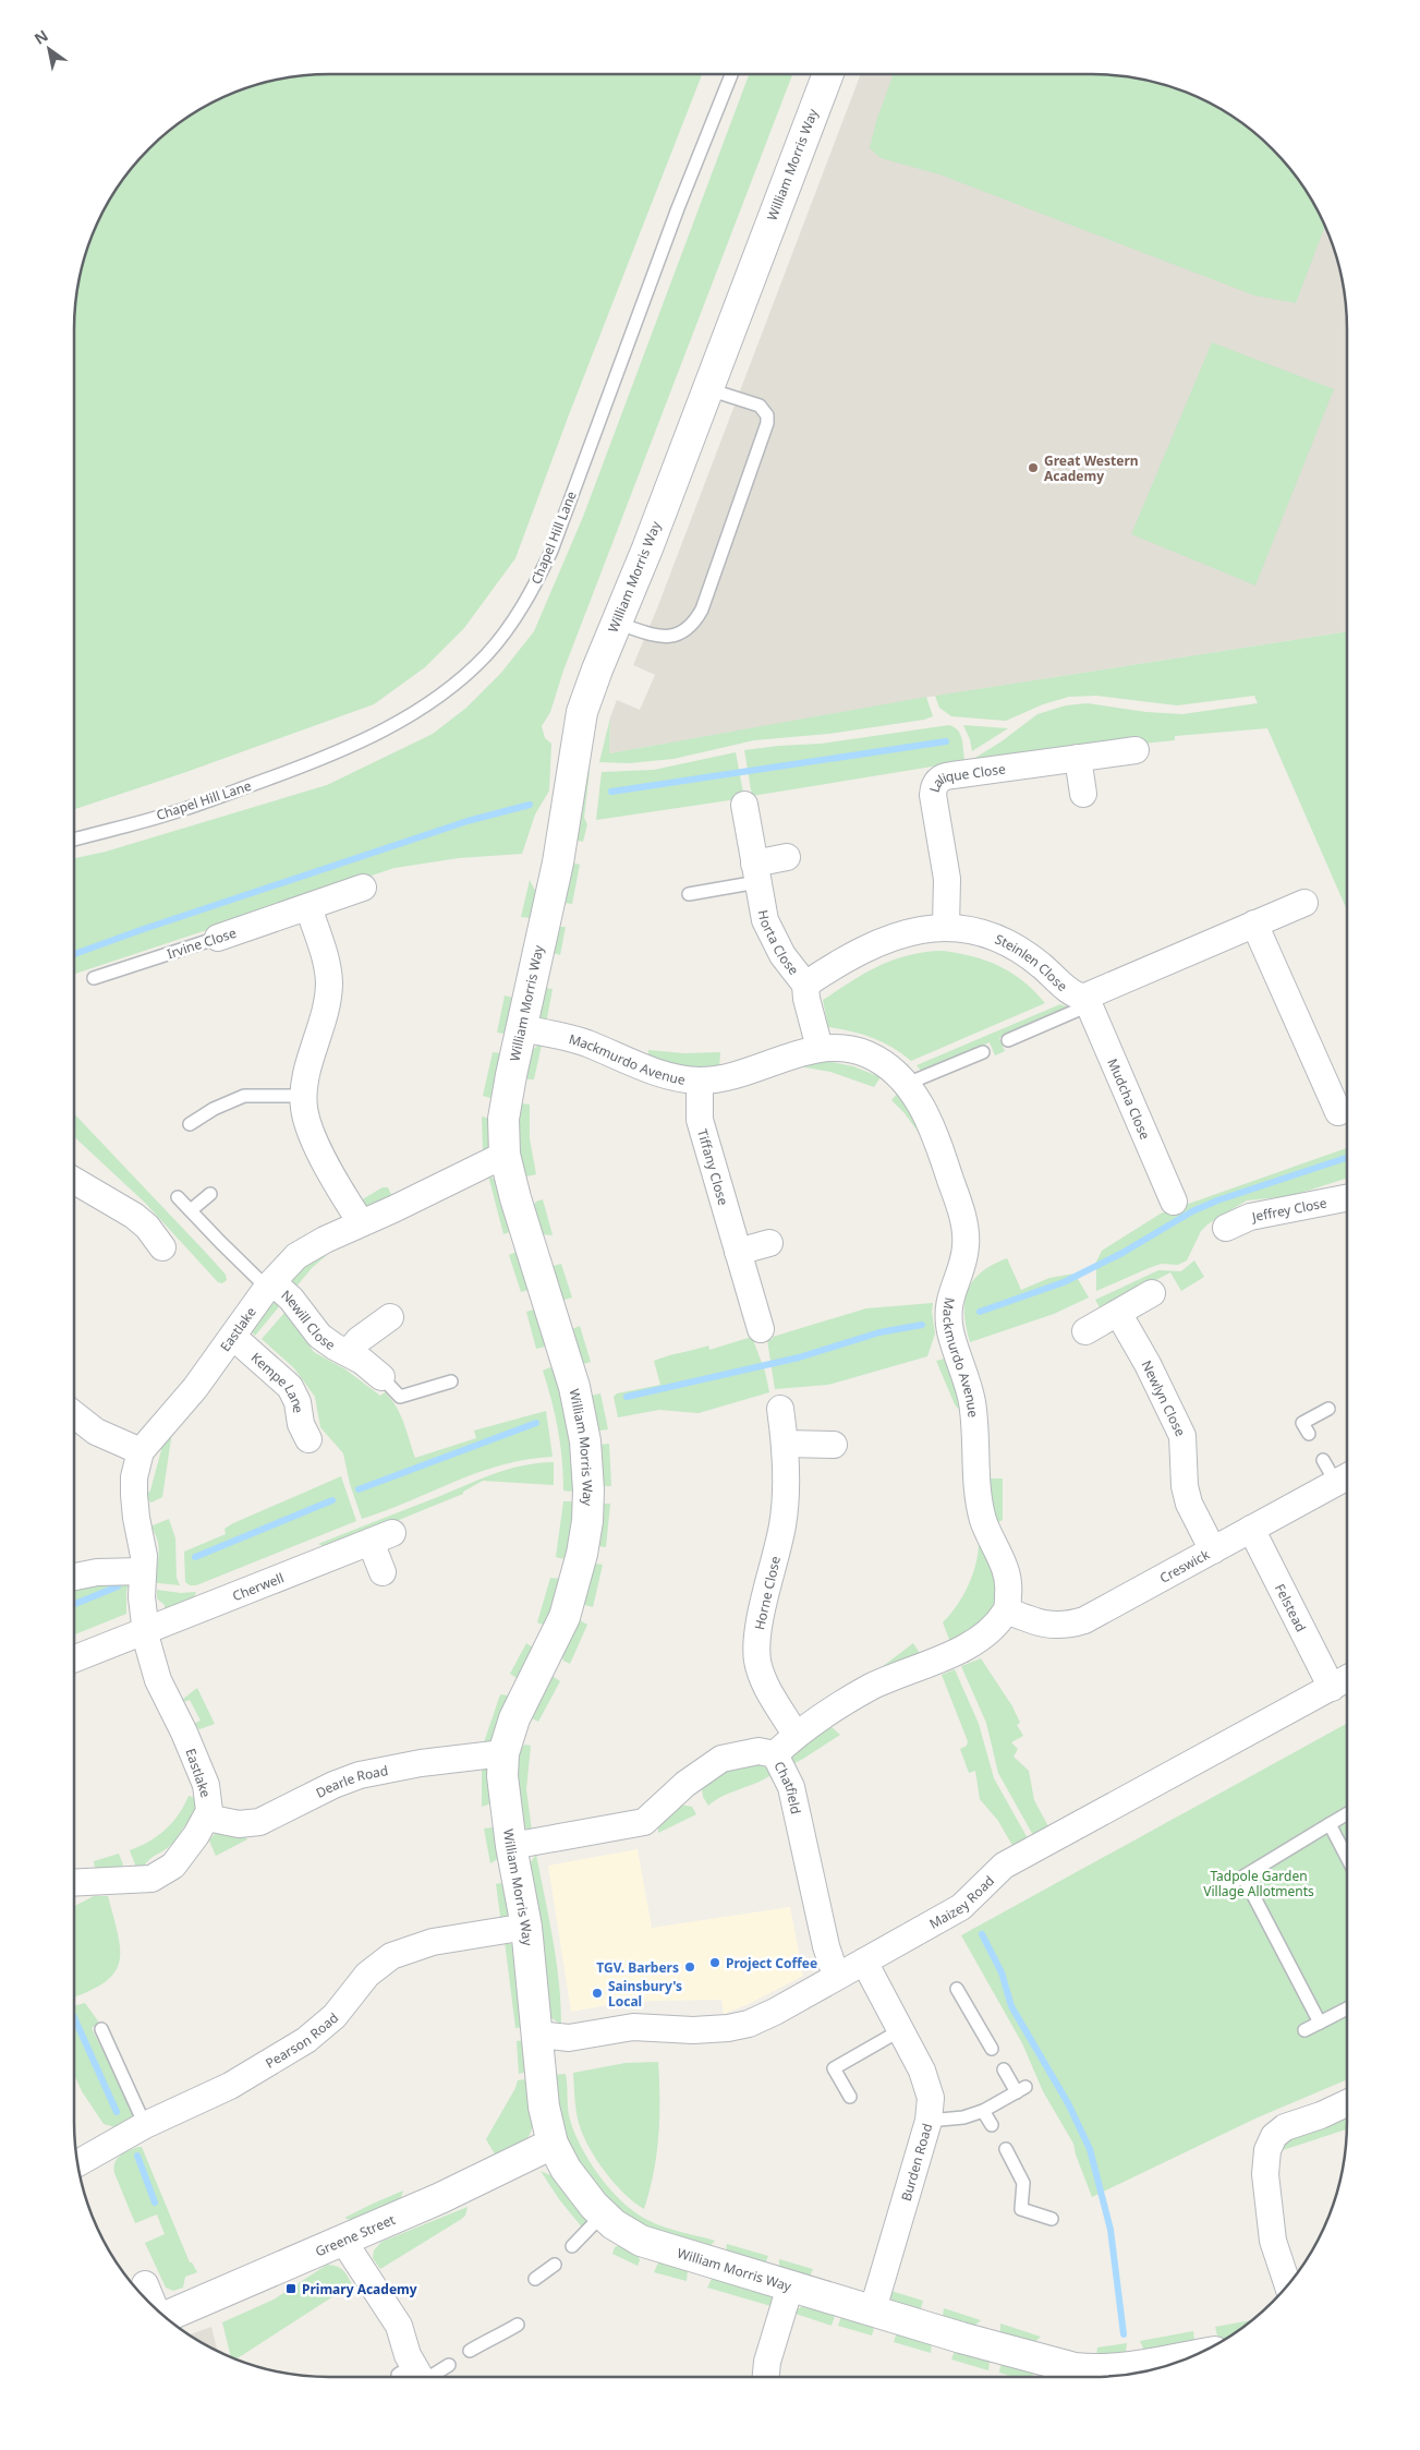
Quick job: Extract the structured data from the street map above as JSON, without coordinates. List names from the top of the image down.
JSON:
{
  "streets": {
    "street": [
      "William Morris Way",
      "Lalique Close",
      "Horta Close",
      "Irvine Close",
      "Steinlen Close",
      "Mackmurdo Avenue",
      "Mudcha Close",
      "Tiffany Close",
      "Jeffrey Close",
      "Newill Close",
      "Eastlake",
      "Kempe Lane",
      "Newlyn Close",
      "Creswick",
      "Cherwell",
      "Horne Close",
      "Felstead",
      "Dearle Road",
      "Chatfield",
      "Maizey Road",
      "Pearson Road",
      "Burden Road",
      "Greene Street"
    ],
    "lane": ["Chapel Hill Lane"]
  },
  "crossings": [
    ["William Morris Way", "Mackmurdo Avenue"],
    ["William Morris Way", "Eastlake"],
    ["William Morris Way", "Dearle Road"],
    ["William Morris Way", "Chatfield"],
    ["William Morris Way", "Maizey Road"],
    ["William Morris Way", "Pearson Road"],
    ["William Morris Way", "Burden Road"],
    ["William Morris Way", "Greene Street"],
    ["Lalique Close", "Steinlen Close"],
    ["Horta Close", "Steinlen Close"],
    ["Horta Close", "Mackmurdo Avenue"],
    ["Steinlen Close", "Mudcha Close"],
    ["Mackmurdo Avenue", "Tiffany Close"],
    ["Mackmurdo Avenue", "Creswick"],
    ["Newill Close", "Eastlake"],
    ["Eastlake", "Kempe Lane"],
    ["Eastlake", "Cherwell"],
    ["Eastlake", "Dearle Road"],
    ["Newlyn Close", "Creswick"],
    ["Creswick", "Felstead"],
    ["Felstead", "Maizey Road"],
    ["Chatfield", "Maizey Road"],
    ["Maizey Road", "Burden Road"]
  ],
  "parks": ["Tadpole Garden Village Allotments"],
  "places": {
    "other": [
      "Great Western Academy",
      "Project Coffee",
      "TGV. Barbers",
      "Sainsbury's Local"
    ],
    "transit": ["Primary Academy"]
  },
  "north": "top left"
}
